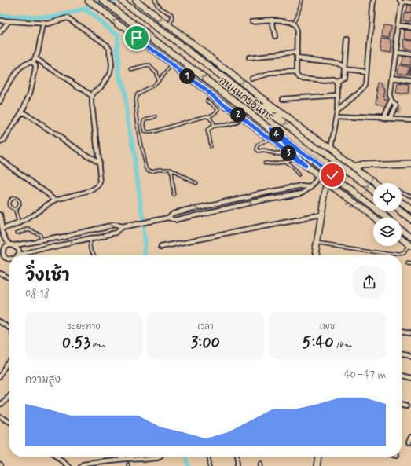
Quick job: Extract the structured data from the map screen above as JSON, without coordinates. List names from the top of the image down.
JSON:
{
  "streets": {
    "main road": ["ถนนนครอินทร์"]
  },
  "page": {
    "pins": [
      "1",
      "2",
      "4",
      "3"
    ],
    "heading": ["วิ่งเช้า", "08:18"],
    "stats": [
      ["ระยะทาง", "0.53 km"],
      ["เวลา", "3:00"],
      ["เพซ", "5:40 /km"]
    ],
    "chart": ["ความสูง", "40–47 m"]
  }
}
